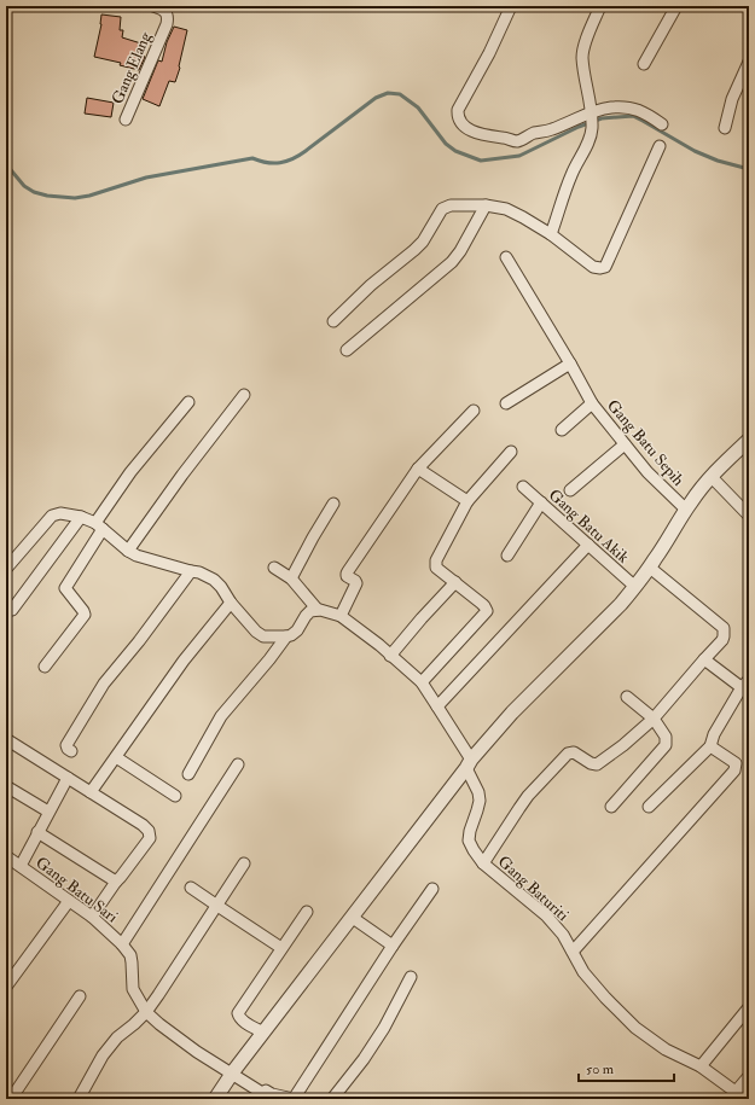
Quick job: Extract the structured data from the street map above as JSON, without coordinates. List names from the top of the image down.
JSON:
{
  "streets": {
    "street": [
      "Gang Elang",
      "Gang Batu Sepih",
      "Gang Batu Akik",
      "Gang Baturiti",
      "Gang Batu Sari"
    ]
  },
  "scale_bar": "50 m"
}
